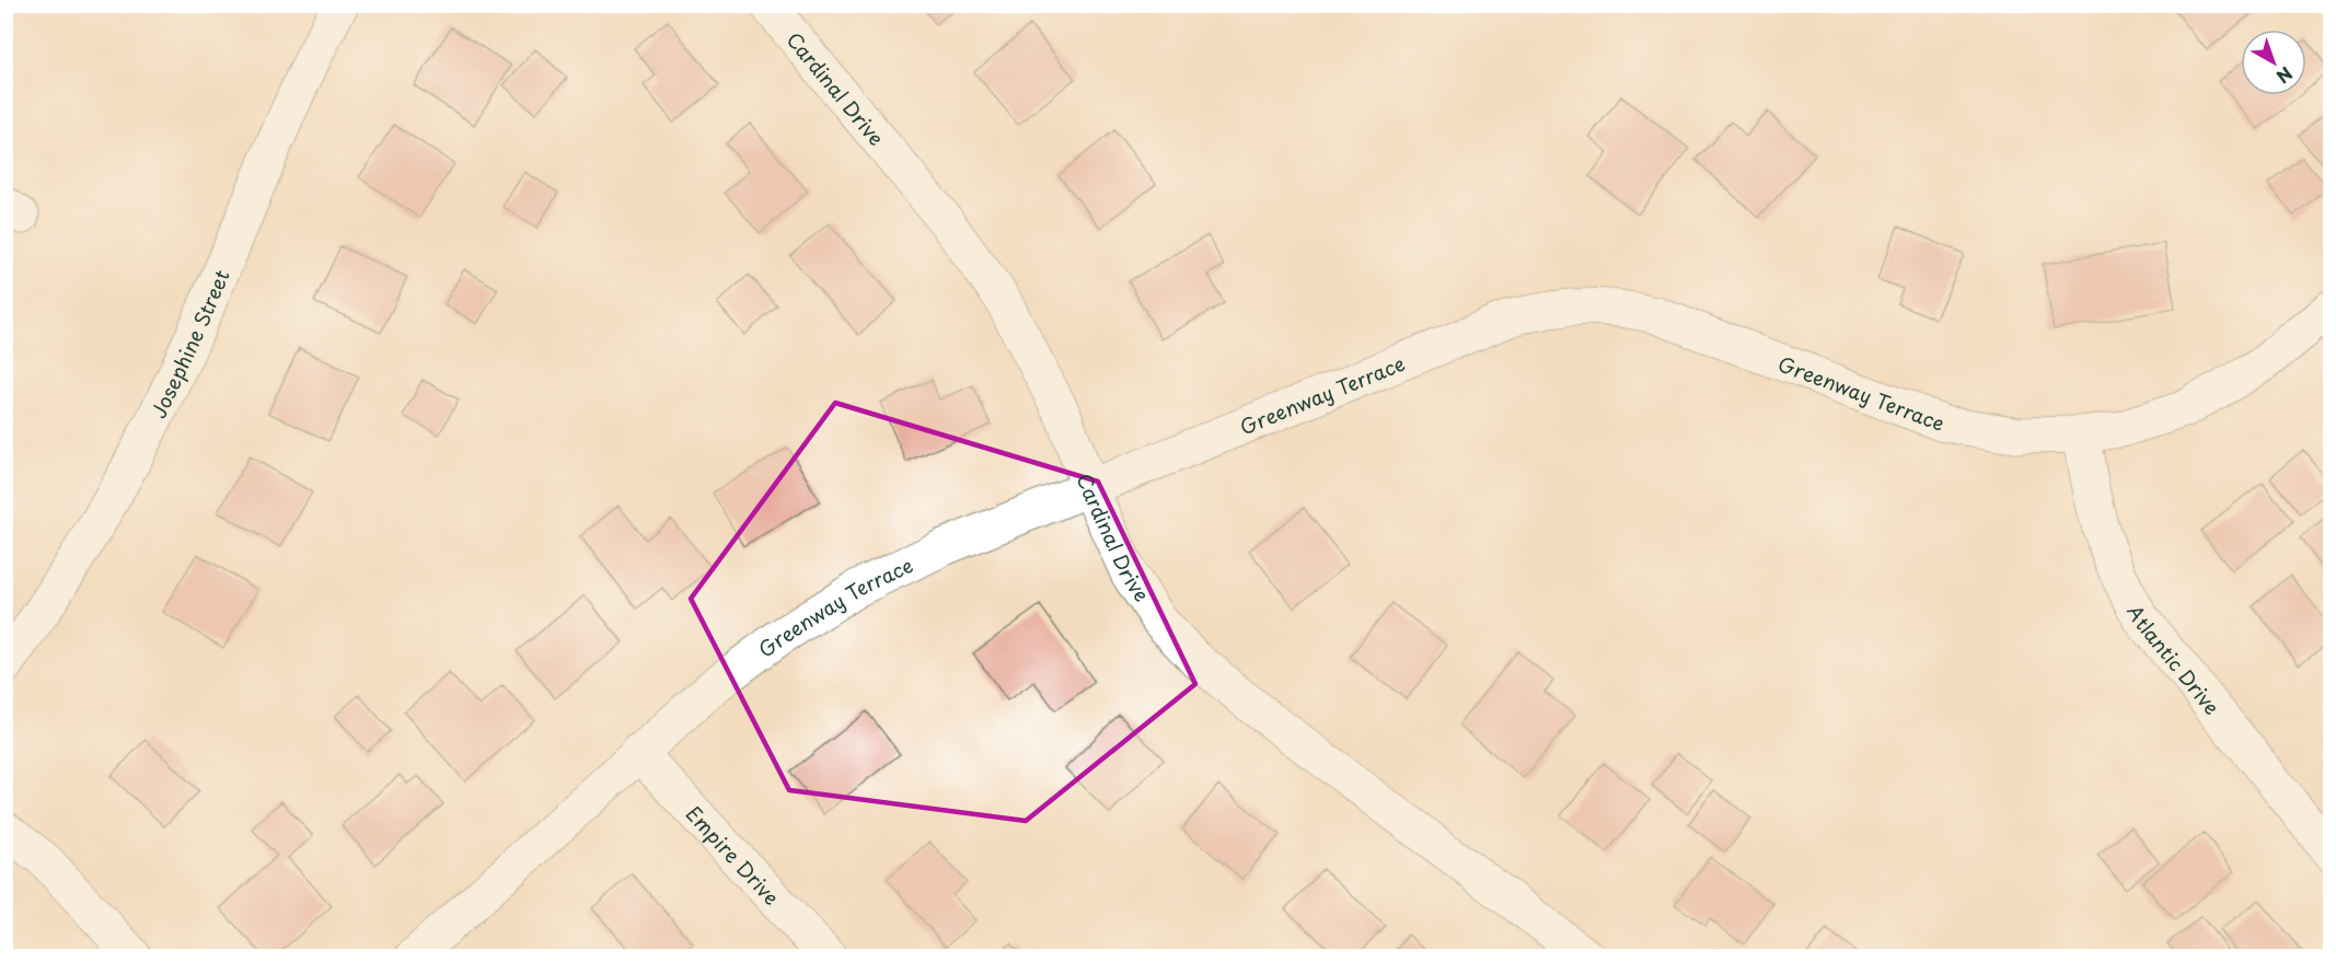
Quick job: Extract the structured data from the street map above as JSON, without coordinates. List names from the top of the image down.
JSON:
{
  "streets": {
    "street": [
      "Cardinal Drive",
      "Josephine Street",
      "Greenway Terrace",
      "Atlantic Drive",
      "Empire Drive"
    ]
  },
  "crossings": [
    ["Cardinal Drive", "Greenway Terrace"],
    ["Greenway Terrace", "Atlantic Drive"],
    ["Greenway Terrace", "Empire Drive"]
  ],
  "north": "bottom right"
}
